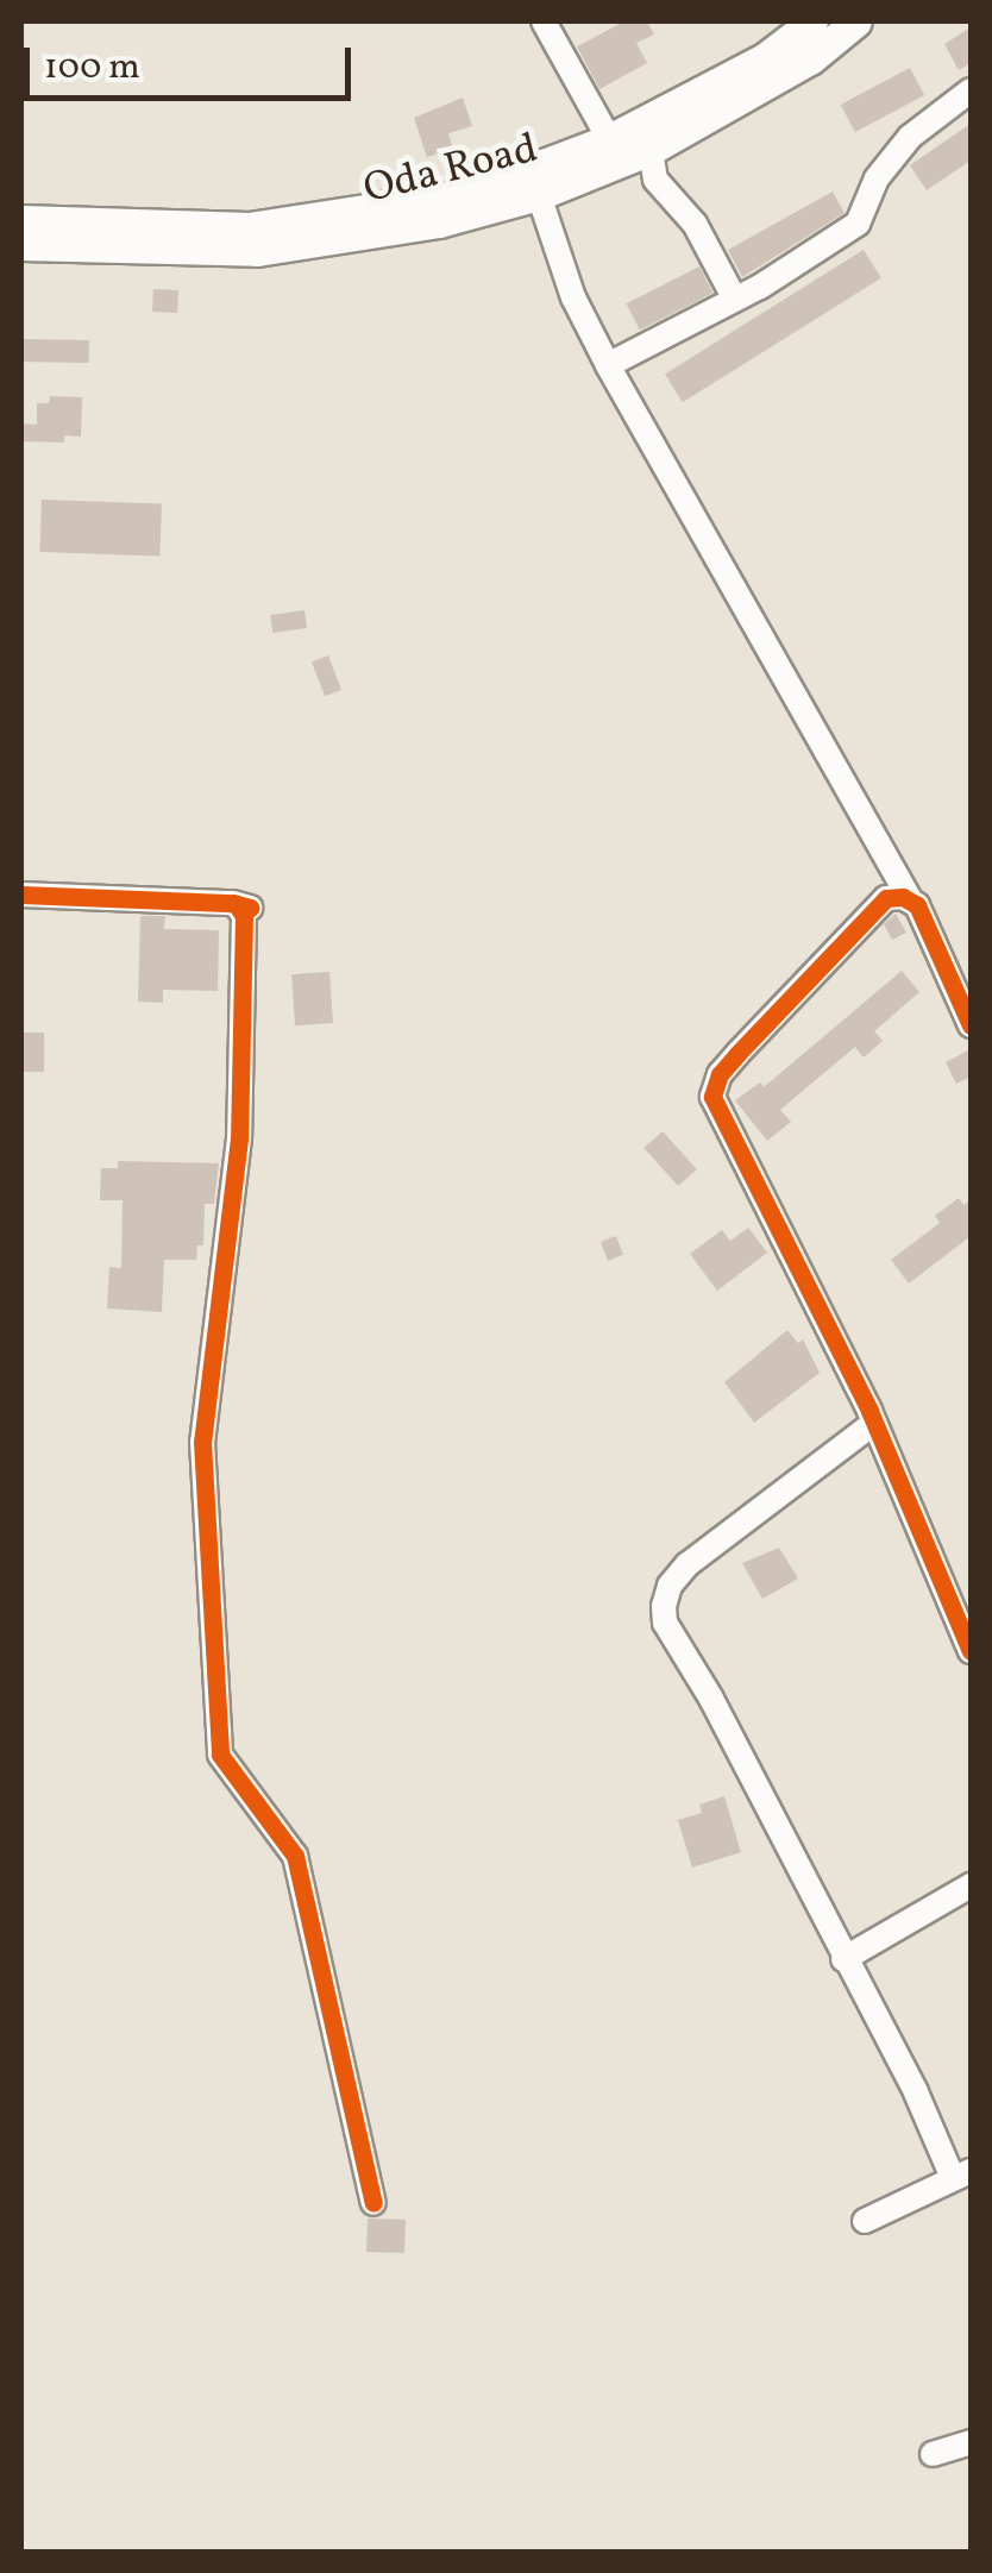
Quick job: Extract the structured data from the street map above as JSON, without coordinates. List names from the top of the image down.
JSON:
{
  "streets": {
    "street": ["Oda Road"]
  },
  "scale_bar": "100 m"
}
